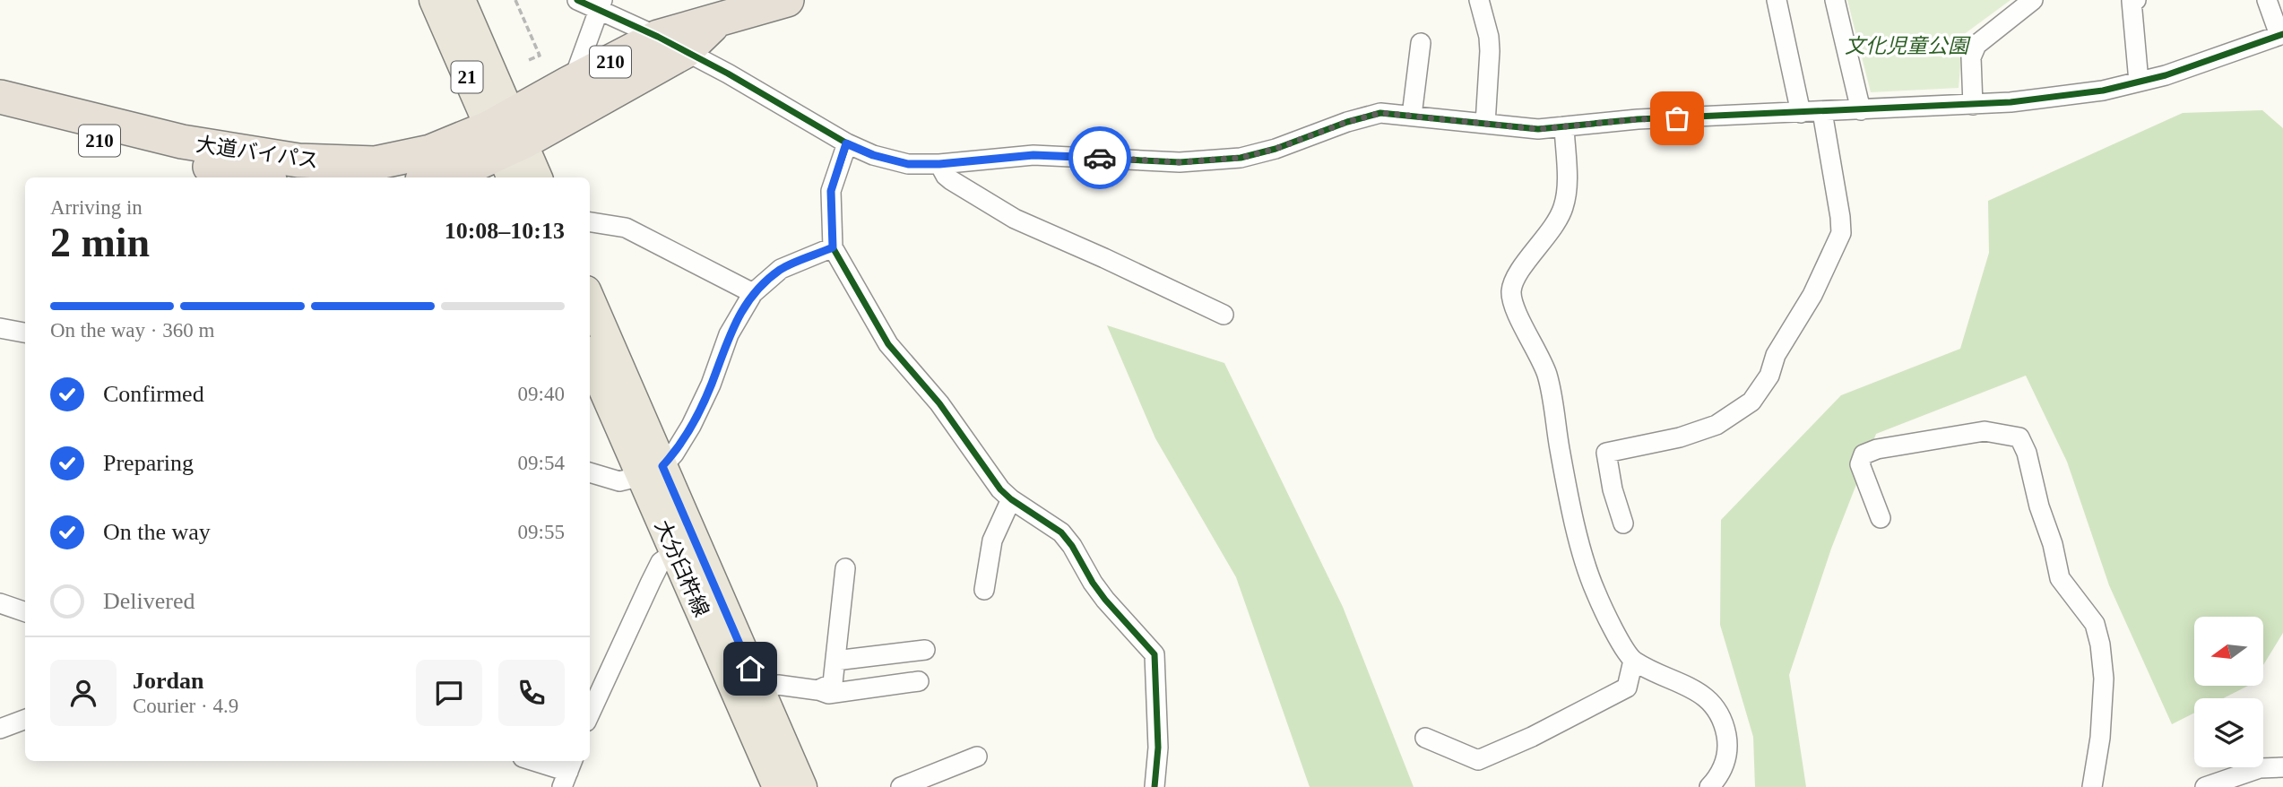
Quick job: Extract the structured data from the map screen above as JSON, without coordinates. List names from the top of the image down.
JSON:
{
  "streets": {
    "highway": ["210", "大道バイパス"],
    "main road": ["21", "大分臼杵線"]
  },
  "crossings": [
    ["21", "大道バイパス"]
  ],
  "parks": ["文化児童公園"],
  "north": "left",
  "page": {
    "heading": ["2 min", "Arriving in", "10:08–10:13"],
    "panel": ["Jordan", "Courier · 4.9"],
    "bar": "On the way · 360 m",
    "list": [
      ["Confirmed", "09:40"],
      ["Preparing", "09:54"],
      ["On the way", "09:55"],
      "Delivered"
    ]
  }
}
